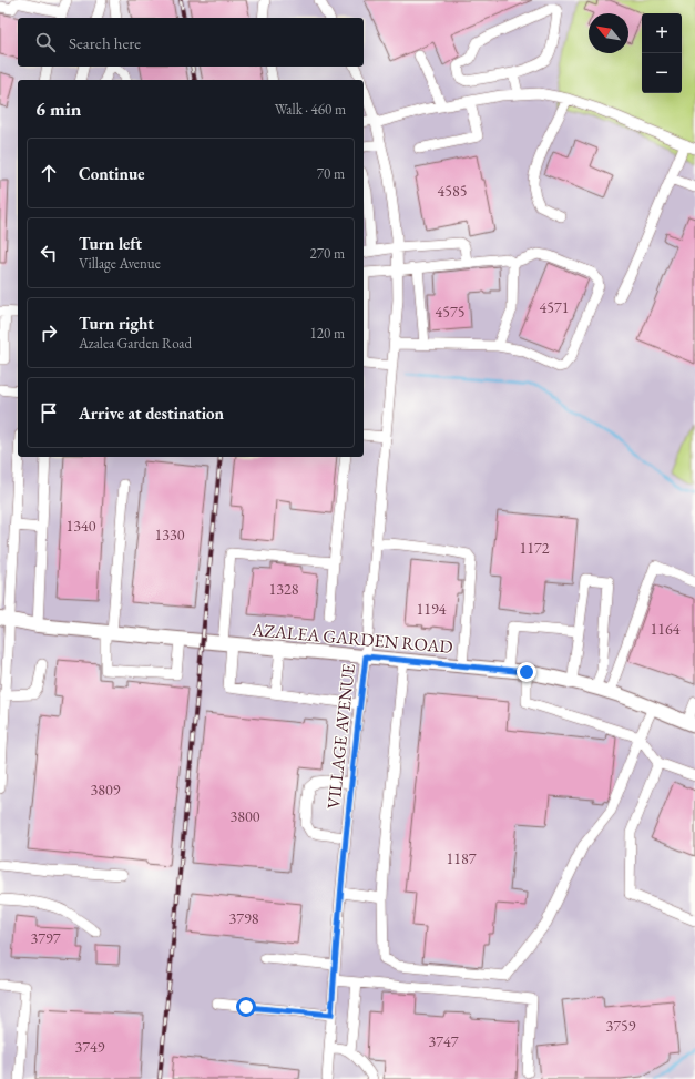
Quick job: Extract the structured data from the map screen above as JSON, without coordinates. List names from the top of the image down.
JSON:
{
  "streets": {
    "main road": ["AZALEA GARDEN ROAD"],
    "street": ["VILLAGE AVENUE"]
  },
  "crossings": [
    ["AZALEA GARDEN ROAD", "VILLAGE AVENUE"]
  ],
  "house_numbers": [
    "4585",
    "4571",
    "4575",
    "1340",
    "1330",
    "1172",
    "1328",
    "1194",
    "1164",
    "3809",
    "3800",
    "1187",
    "3798",
    "3797",
    "3759",
    "3747",
    "3749"
  ],
  "north": "top left",
  "page": {
    "map_buttons": ["+", "−"],
    "search": "Search here",
    "heading": ["6 min", "Walk · 460 m"],
    "list": [
      ["Continue", "70 m"],
      ["Turn left", "Village Avenue", "270 m"],
      ["Turn right", "Azalea Garden Road", "120 m"],
      "Arrive at destination"
    ]
  }
}
